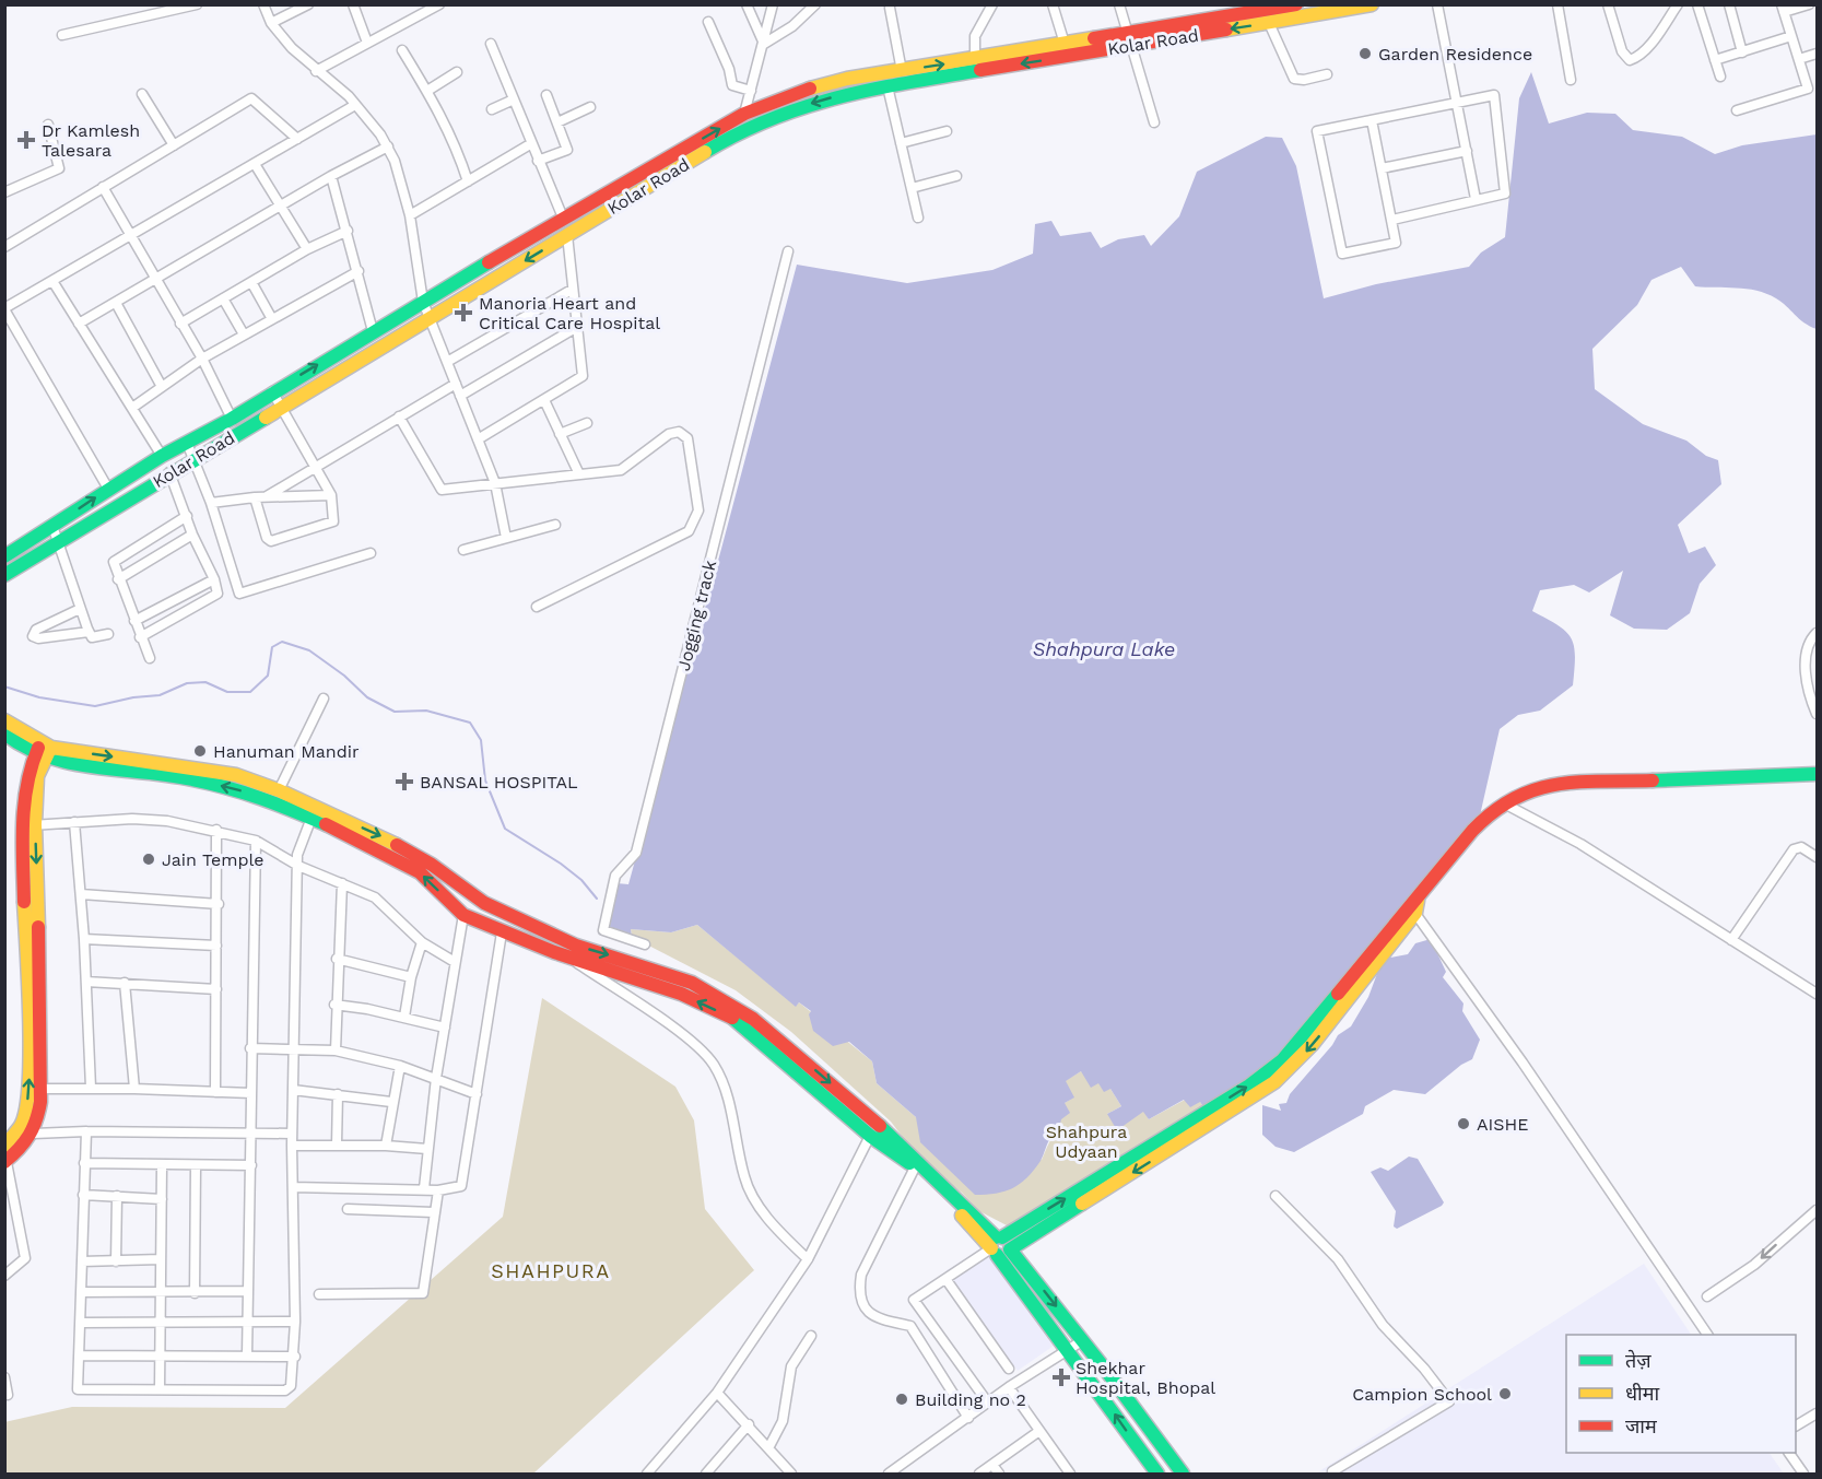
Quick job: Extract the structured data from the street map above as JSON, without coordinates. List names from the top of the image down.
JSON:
{
  "streets": {
    "street": ["Kolar Road", "Jogging track"]
  },
  "districts": ["SHAHPURA"],
  "water": ["Shahpura Lake"],
  "parks": ["Shahpura Udyaan"],
  "places": {
    "other": [
      "Garden Residence",
      "Hanuman Mandir",
      "Jain Temple",
      "AISHE",
      "Campion School",
      "Building no 2"
    ],
    "health": [
      "Dr Kamlesh Talesara",
      "Manoria Heart and Critical Care Hospital",
      "BANSAL HOSPITAL",
      "Shekhar Hospital, Bhopal"
    ]
  },
  "legend": ["तेज़", "धीमा", "जाम"]
}
